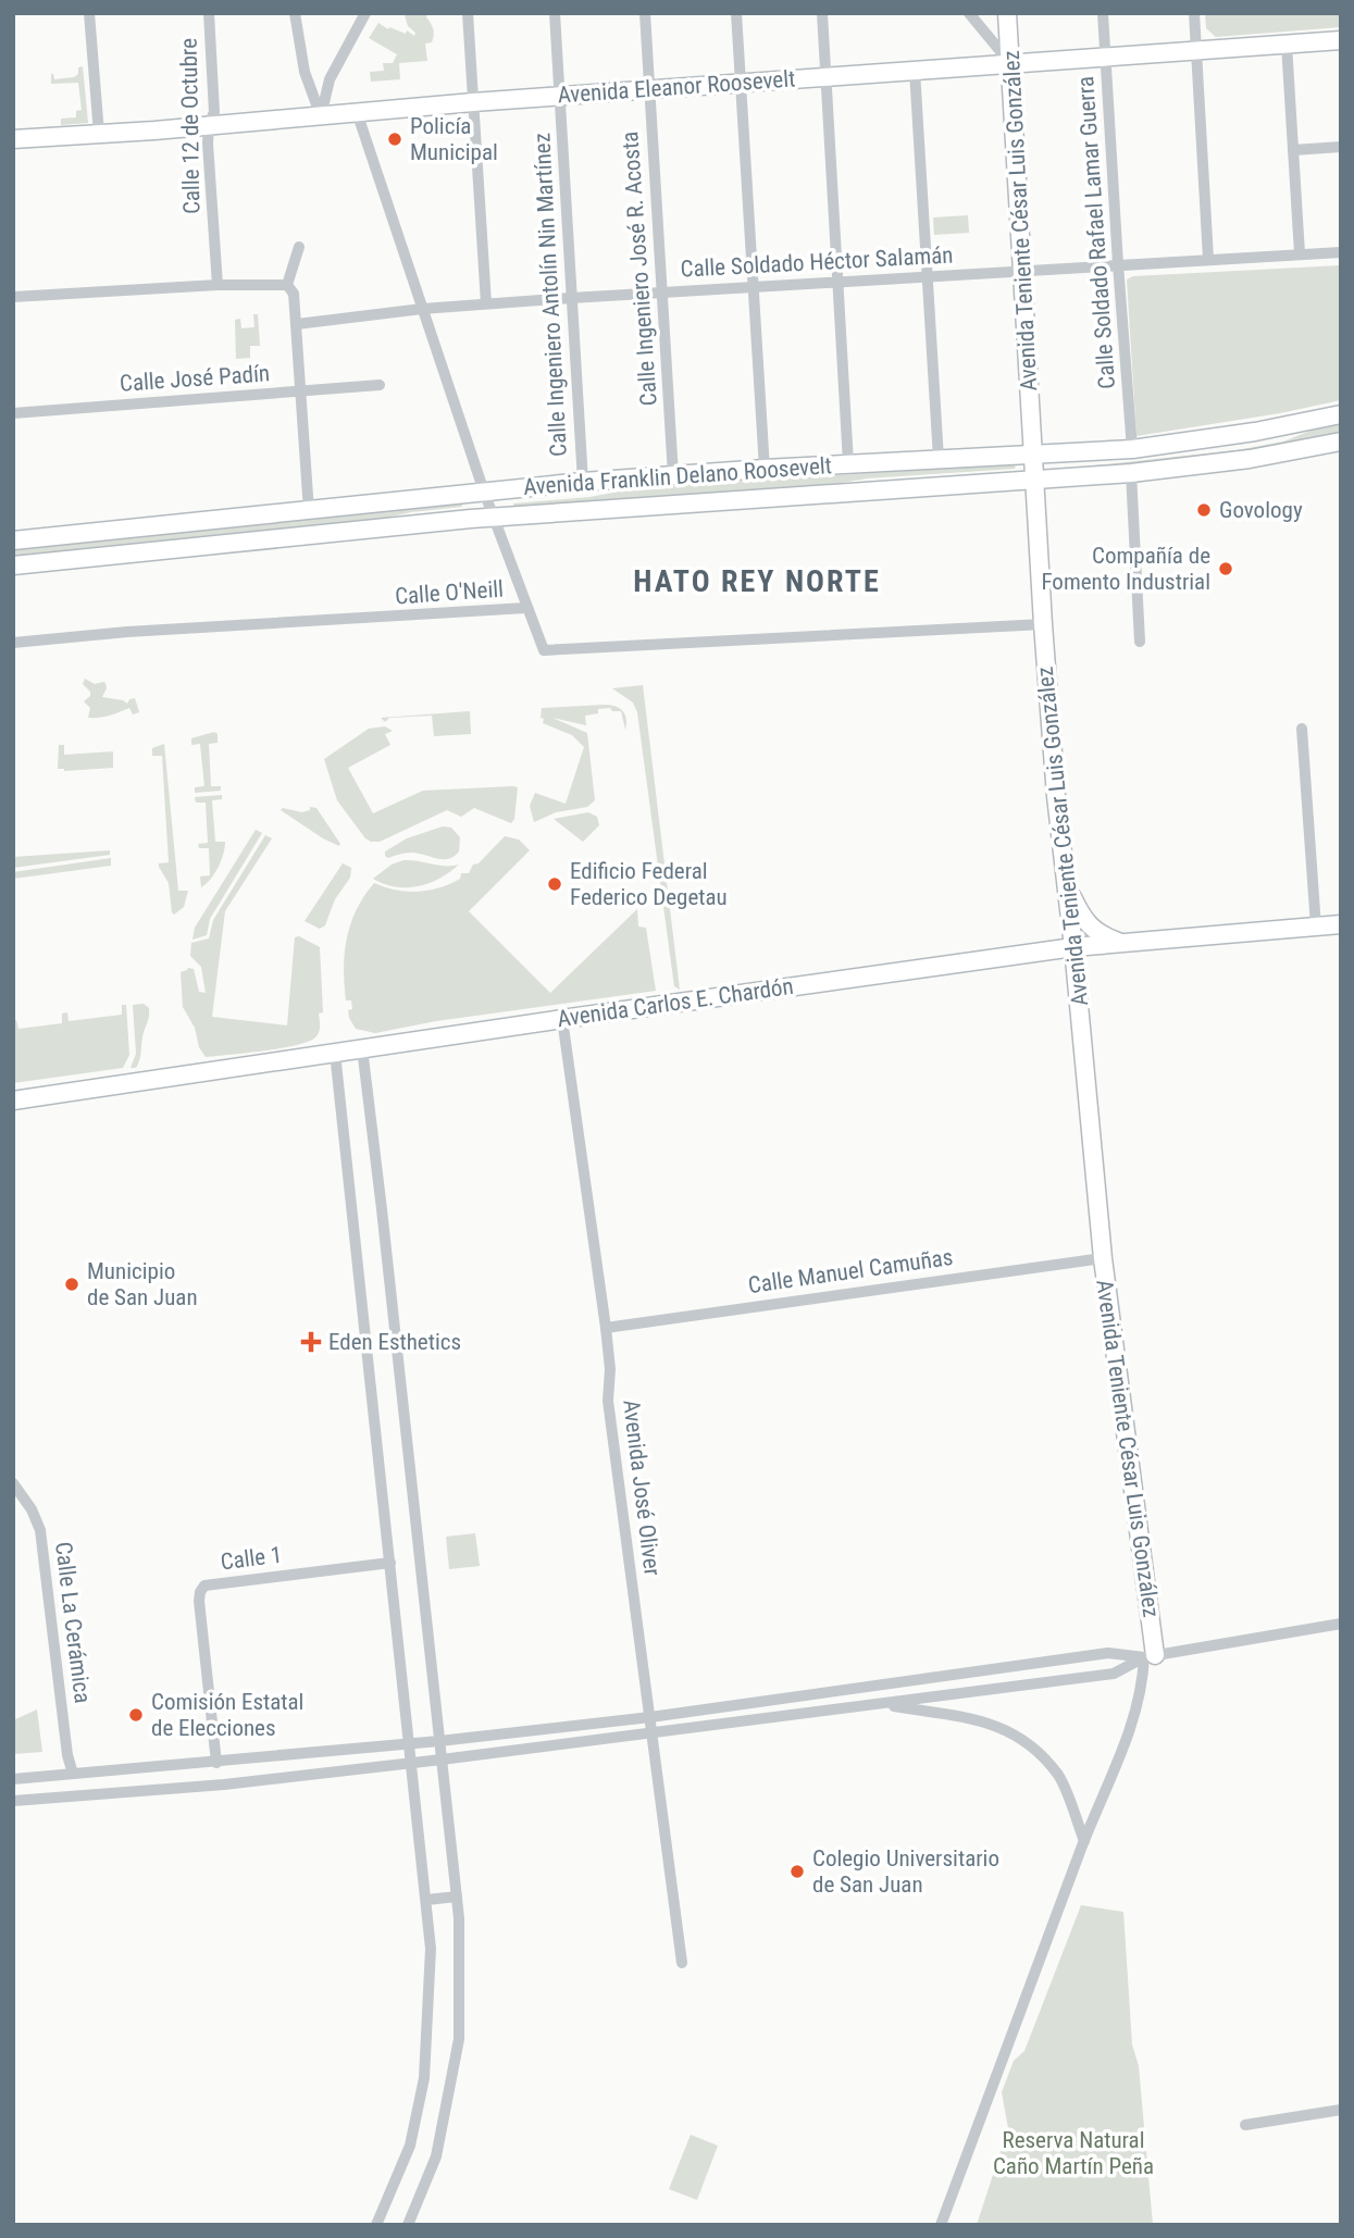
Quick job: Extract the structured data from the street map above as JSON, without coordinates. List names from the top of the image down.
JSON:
{
  "streets": {
    "street": [
      "Avenida Eleanor Roosevelt",
      "Calle 12 de Octubre",
      "Avenida Teniente César Luis González",
      "Calle Soldado Rafael Lamar Guerra",
      "Calle Soldado Héctor Salamán",
      "Calle Ingeniero José R. Acosta",
      "Calle Ingeniero Antolín Nin Martínez",
      "Calle José Padín",
      "Avenida Franklin Delano Roosevelt",
      "Calle O'Neill",
      "Avenida Carlos E. Chardón",
      "Calle Manuel Camuñas",
      "Avenida José Oliver",
      "Calle 1",
      "Calle La Cerámica"
    ]
  },
  "crossings": [
    ["Avenida Eleanor Roosevelt", "Calle 12 de Octubre"],
    ["Avenida Eleanor Roosevelt", "Avenida Teniente César Luis González"],
    ["Avenida Eleanor Roosevelt", "Calle Soldado Rafael Lamar Guerra"],
    ["Avenida Eleanor Roosevelt", "Calle Ingeniero José R. Acosta"],
    ["Avenida Eleanor Roosevelt", "Calle Ingeniero Antolín Nin Martínez"],
    ["Avenida Teniente César Luis González", "Calle Soldado Héctor Salamán"],
    ["Avenida Teniente César Luis González", "Avenida Franklin Delano Roosevelt"],
    ["Avenida Teniente César Luis González", "Calle O'Neill"],
    ["Avenida Teniente César Luis González", "Avenida Carlos E. Chardón"],
    ["Avenida Teniente César Luis González", "Calle Manuel Camuñas"],
    ["Calle Soldado Rafael Lamar Guerra", "Calle Soldado Héctor Salamán"],
    ["Calle Soldado Rafael Lamar Guerra", "Avenida Franklin Delano Roosevelt"],
    ["Calle Soldado Héctor Salamán", "Calle Ingeniero José R. Acosta"],
    ["Calle Soldado Héctor Salamán", "Calle Ingeniero Antolín Nin Martínez"],
    ["Calle Ingeniero José R. Acosta", "Avenida Franklin Delano Roosevelt"],
    ["Calle Ingeniero Antolín Nin Martínez", "Avenida Franklin Delano Roosevelt"],
    ["Avenida Carlos E. Chardón", "Avenida José Oliver"],
    ["Calle Manuel Camuñas", "Avenida José Oliver"]
  ],
  "districts": ["HATO REY NORTE"],
  "parks": ["Reserva Natural Caño Martín Peña"],
  "places": {
    "other": [
      "Policía Municipal",
      "Govology",
      "Compañía de Fomento Industrial",
      "Edificio Federal Federico Degetau",
      "Municipio de San Juan",
      "Comisión Estatal de Elecciones",
      "Colegio Universitario de San Juan"
    ],
    "health": ["Eden Esthetics"]
  }
}
